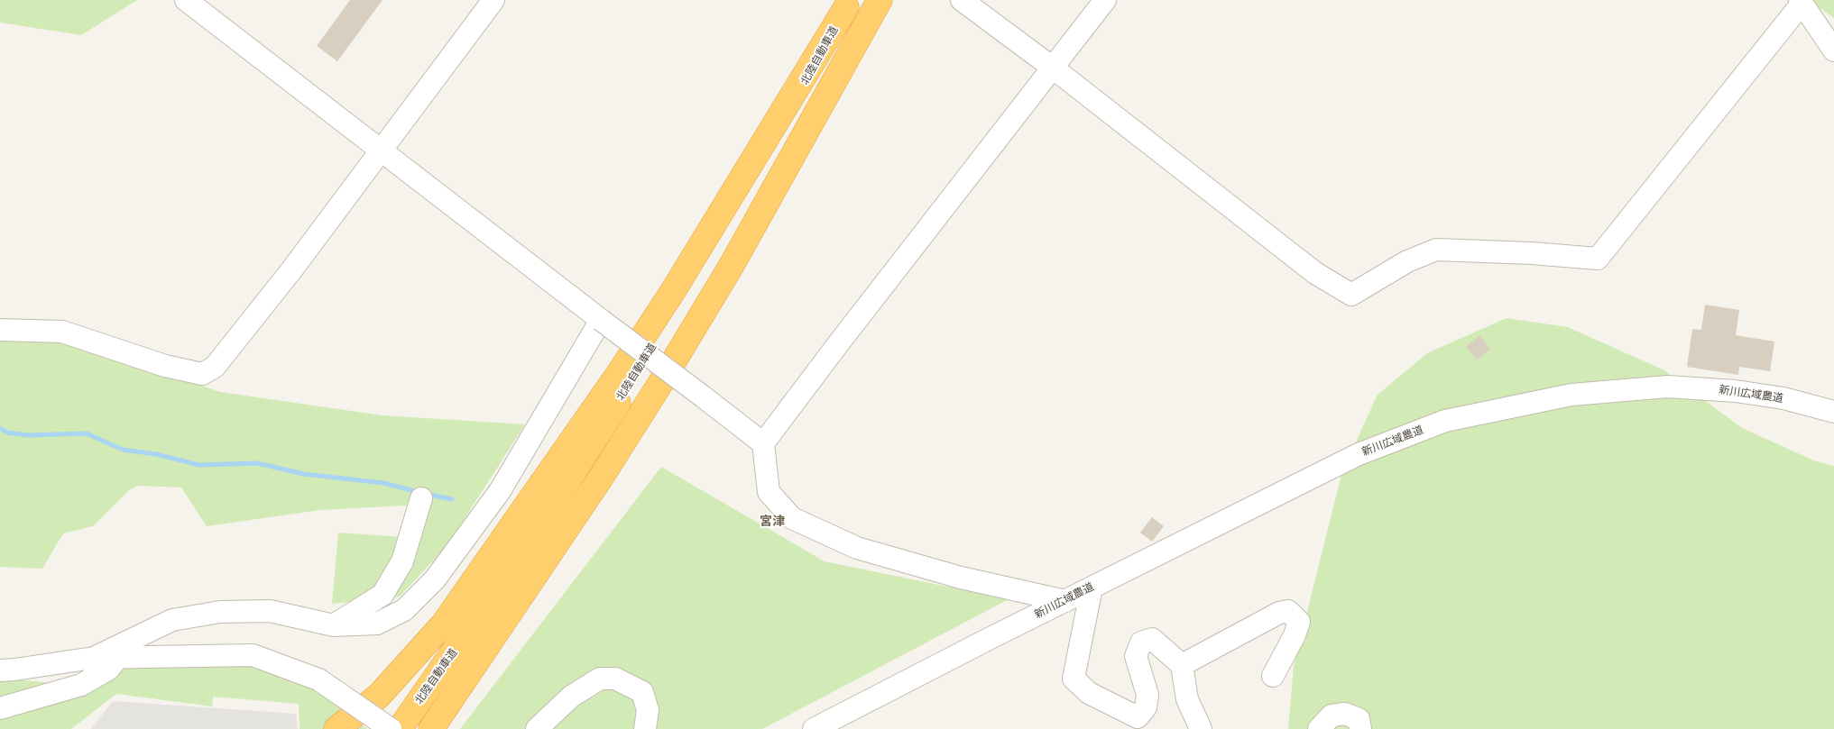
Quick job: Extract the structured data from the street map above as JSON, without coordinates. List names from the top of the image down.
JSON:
{
  "streets": {
    "highway": ["北陸自動車道"],
    "street": ["新川広域農道"]
  },
  "districts": ["宮津"]
}
